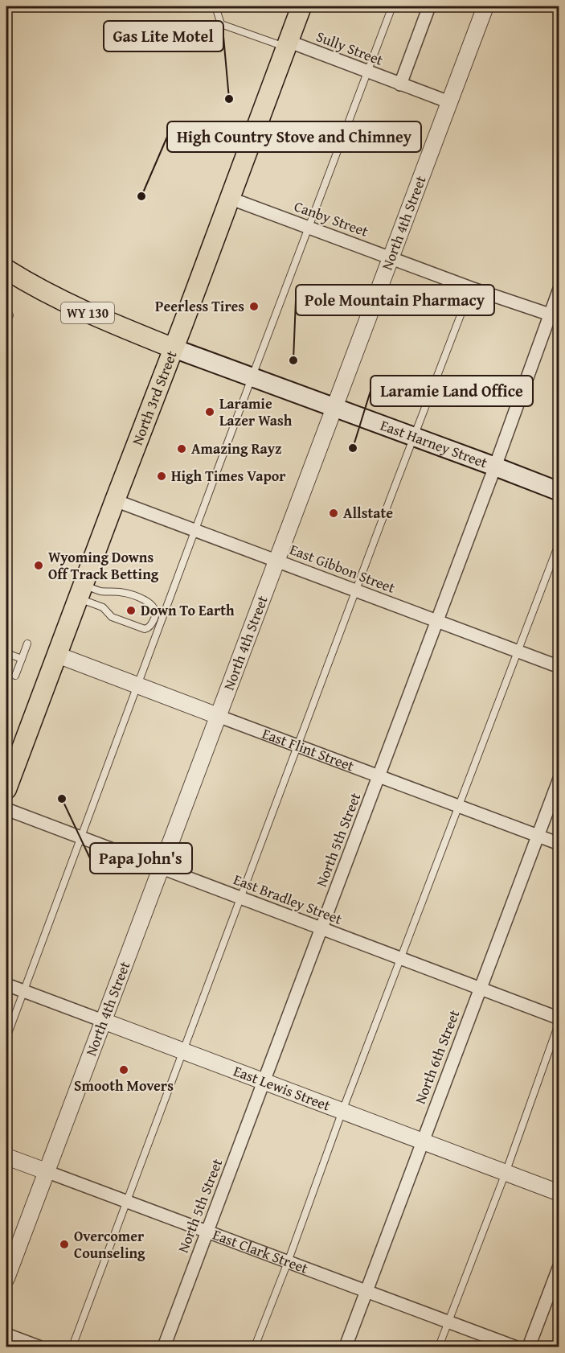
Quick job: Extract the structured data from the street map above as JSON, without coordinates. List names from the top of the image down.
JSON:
{
  "streets": {
    "main road": ["WY 130", "North 3rd Street", "East Harney Street"],
    "street": [
      "Sully Street",
      "Canby Street",
      "North 4th Street",
      "East Gibbon Street",
      "East Flint Street",
      "North 5th Street",
      "East Bradley Street",
      "North 6th Street",
      "East Lewis Street",
      "East Clark Street"
    ]
  },
  "crossings": [
    ["Sully Street", "North 4th Street"],
    ["Sully Street", "North 3rd Street"],
    ["Canby Street", "North 4th Street"],
    ["Canby Street", "North 3rd Street"],
    ["Canby Street", "North 5th Street"],
    ["North 4th Street", "East Harney Street"],
    ["North 4th Street", "East Gibbon Street"],
    ["North 4th Street", "East Flint Street"],
    ["North 4th Street", "East Bradley Street"],
    ["North 4th Street", "East Lewis Street"],
    ["North 4th Street", "East Clark Street"],
    ["WY 130", "North 3rd Street"],
    ["WY 130", "East Harney Street"],
    ["North 3rd Street", "East Harney Street"],
    ["North 3rd Street", "East Gibbon Street"],
    ["North 3rd Street", "East Flint Street"],
    ["East Harney Street", "North 5th Street"],
    ["East Gibbon Street", "North 5th Street"],
    ["East Flint Street", "North 5th Street"],
    ["East Flint Street", "North 6th Street"],
    ["North 5th Street", "East Bradley Street"],
    ["North 5th Street", "East Lewis Street"],
    ["North 5th Street", "East Clark Street"],
    ["East Bradley Street", "North 6th Street"],
    ["North 6th Street", "East Lewis Street"],
    ["North 6th Street", "East Clark Street"]
  ],
  "places": [
    "Gas Lite Motel",
    "High Country Stove and Chimney",
    "Peerless Tires",
    "Pole Mountain Pharmacy",
    "Laramie Lazer Wash",
    "Laramie Land Office",
    "Amazing Rayz",
    "High Times Vapor",
    "Allstate",
    "Wyoming Downs Off Track Betting",
    "Down To Earth",
    "Papa John's",
    "Smooth Movers",
    "Overcomer Counseling"
  ]
}
